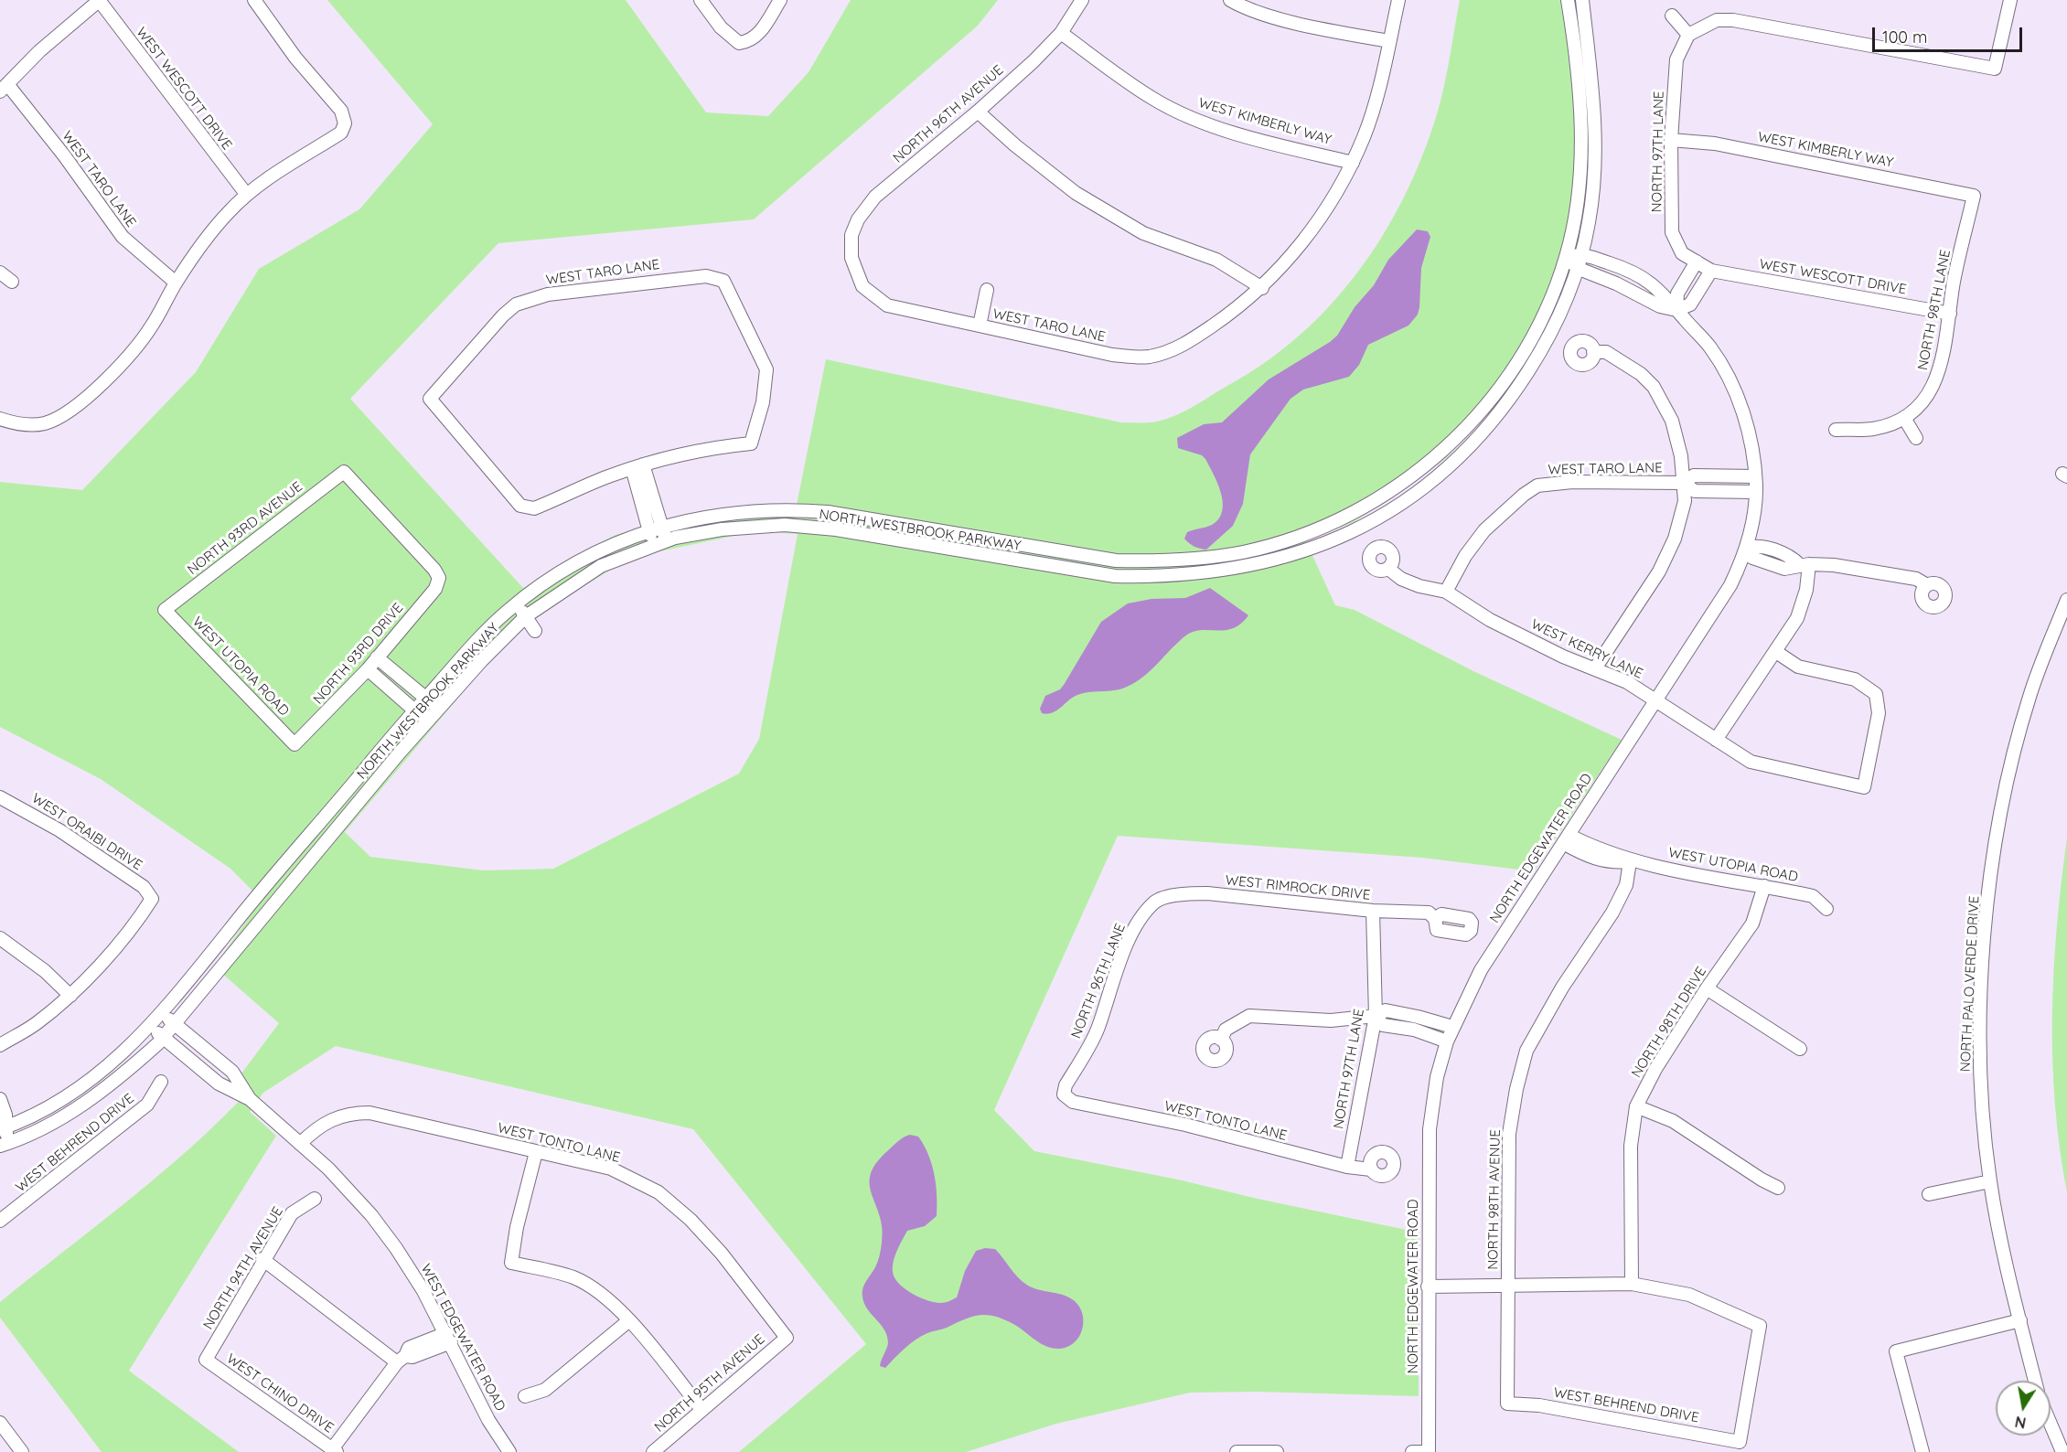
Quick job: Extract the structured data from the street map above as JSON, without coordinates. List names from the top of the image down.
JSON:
{
  "streets": {
    "street": [
      "WEST WESCOTT DRIVE",
      "NORTH 96TH AVENUE",
      "WEST KIMBERLY WAY",
      "NORTH 97TH LANE",
      "WEST TARO LANE",
      "NORTH 98TH LANE",
      "NORTH 93RD AVENUE",
      "NORTH WESTBROOK PARKWAY",
      "WEST KERRY LANE",
      "NORTH 93RD DRIVE",
      "WEST UTOPIA ROAD",
      "WEST ORAIBI DRIVE",
      "NORTH EDGEWATER ROAD",
      "WEST RIMROCK DRIVE",
      "NORTH 96TH LANE",
      "NORTH PALO VERDE DRIVE",
      "NORTH 98TH DRIVE",
      "WEST TONTO LANE",
      "WEST BEHREND DRIVE",
      "NORTH 98TH AVENUE",
      "NORTH 94TH AVENUE",
      "WEST EDGEWATER ROAD",
      "NORTH 95TH AVENUE",
      "WEST CHINO DRIVE"
    ]
  },
  "crossings": [
    ["WEST WESCOTT DRIVE", "NORTH 97TH LANE"],
    ["WEST WESCOTT DRIVE", "NORTH 98TH LANE"],
    ["NORTH 96TH AVENUE", "WEST KIMBERLY WAY"],
    ["NORTH 96TH AVENUE", "WEST TARO LANE"],
    ["WEST KIMBERLY WAY", "NORTH 97TH LANE"],
    ["WEST KIMBERLY WAY", "NORTH 98TH LANE"],
    ["NORTH 97TH LANE", "WEST RIMROCK DRIVE"],
    ["NORTH 97TH LANE", "WEST TONTO LANE"],
    ["WEST TARO LANE", "WEST KERRY LANE"],
    ["WEST TARO LANE", "NORTH EDGEWATER ROAD"],
    ["NORTH 93RD AVENUE", "NORTH 93RD DRIVE"],
    ["NORTH 93RD AVENUE", "WEST UTOPIA ROAD"],
    ["NORTH WESTBROOK PARKWAY", "NORTH EDGEWATER ROAD"],
    ["NORTH WESTBROOK PARKWAY", "WEST EDGEWATER ROAD"],
    ["WEST KERRY LANE", "NORTH EDGEWATER ROAD"],
    ["NORTH 93RD DRIVE", "WEST UTOPIA ROAD"],
    ["WEST UTOPIA ROAD", "NORTH EDGEWATER ROAD"],
    ["WEST UTOPIA ROAD", "NORTH 98TH DRIVE"],
    ["WEST UTOPIA ROAD", "NORTH 98TH AVENUE"],
    ["WEST RIMROCK DRIVE", "NORTH 96TH LANE"],
    ["NORTH 96TH LANE", "WEST TONTO LANE"],
    ["NORTH 98TH DRIVE", "WEST BEHREND DRIVE"],
    ["WEST TONTO LANE", "WEST EDGEWATER ROAD"],
    ["WEST TONTO LANE", "NORTH 95TH AVENUE"],
    ["WEST BEHREND DRIVE", "NORTH 98TH AVENUE"],
    ["NORTH 94TH AVENUE", "WEST CHINO DRIVE"]
  ],
  "scale_bar": "100 m",
  "north": "bottom"
}
